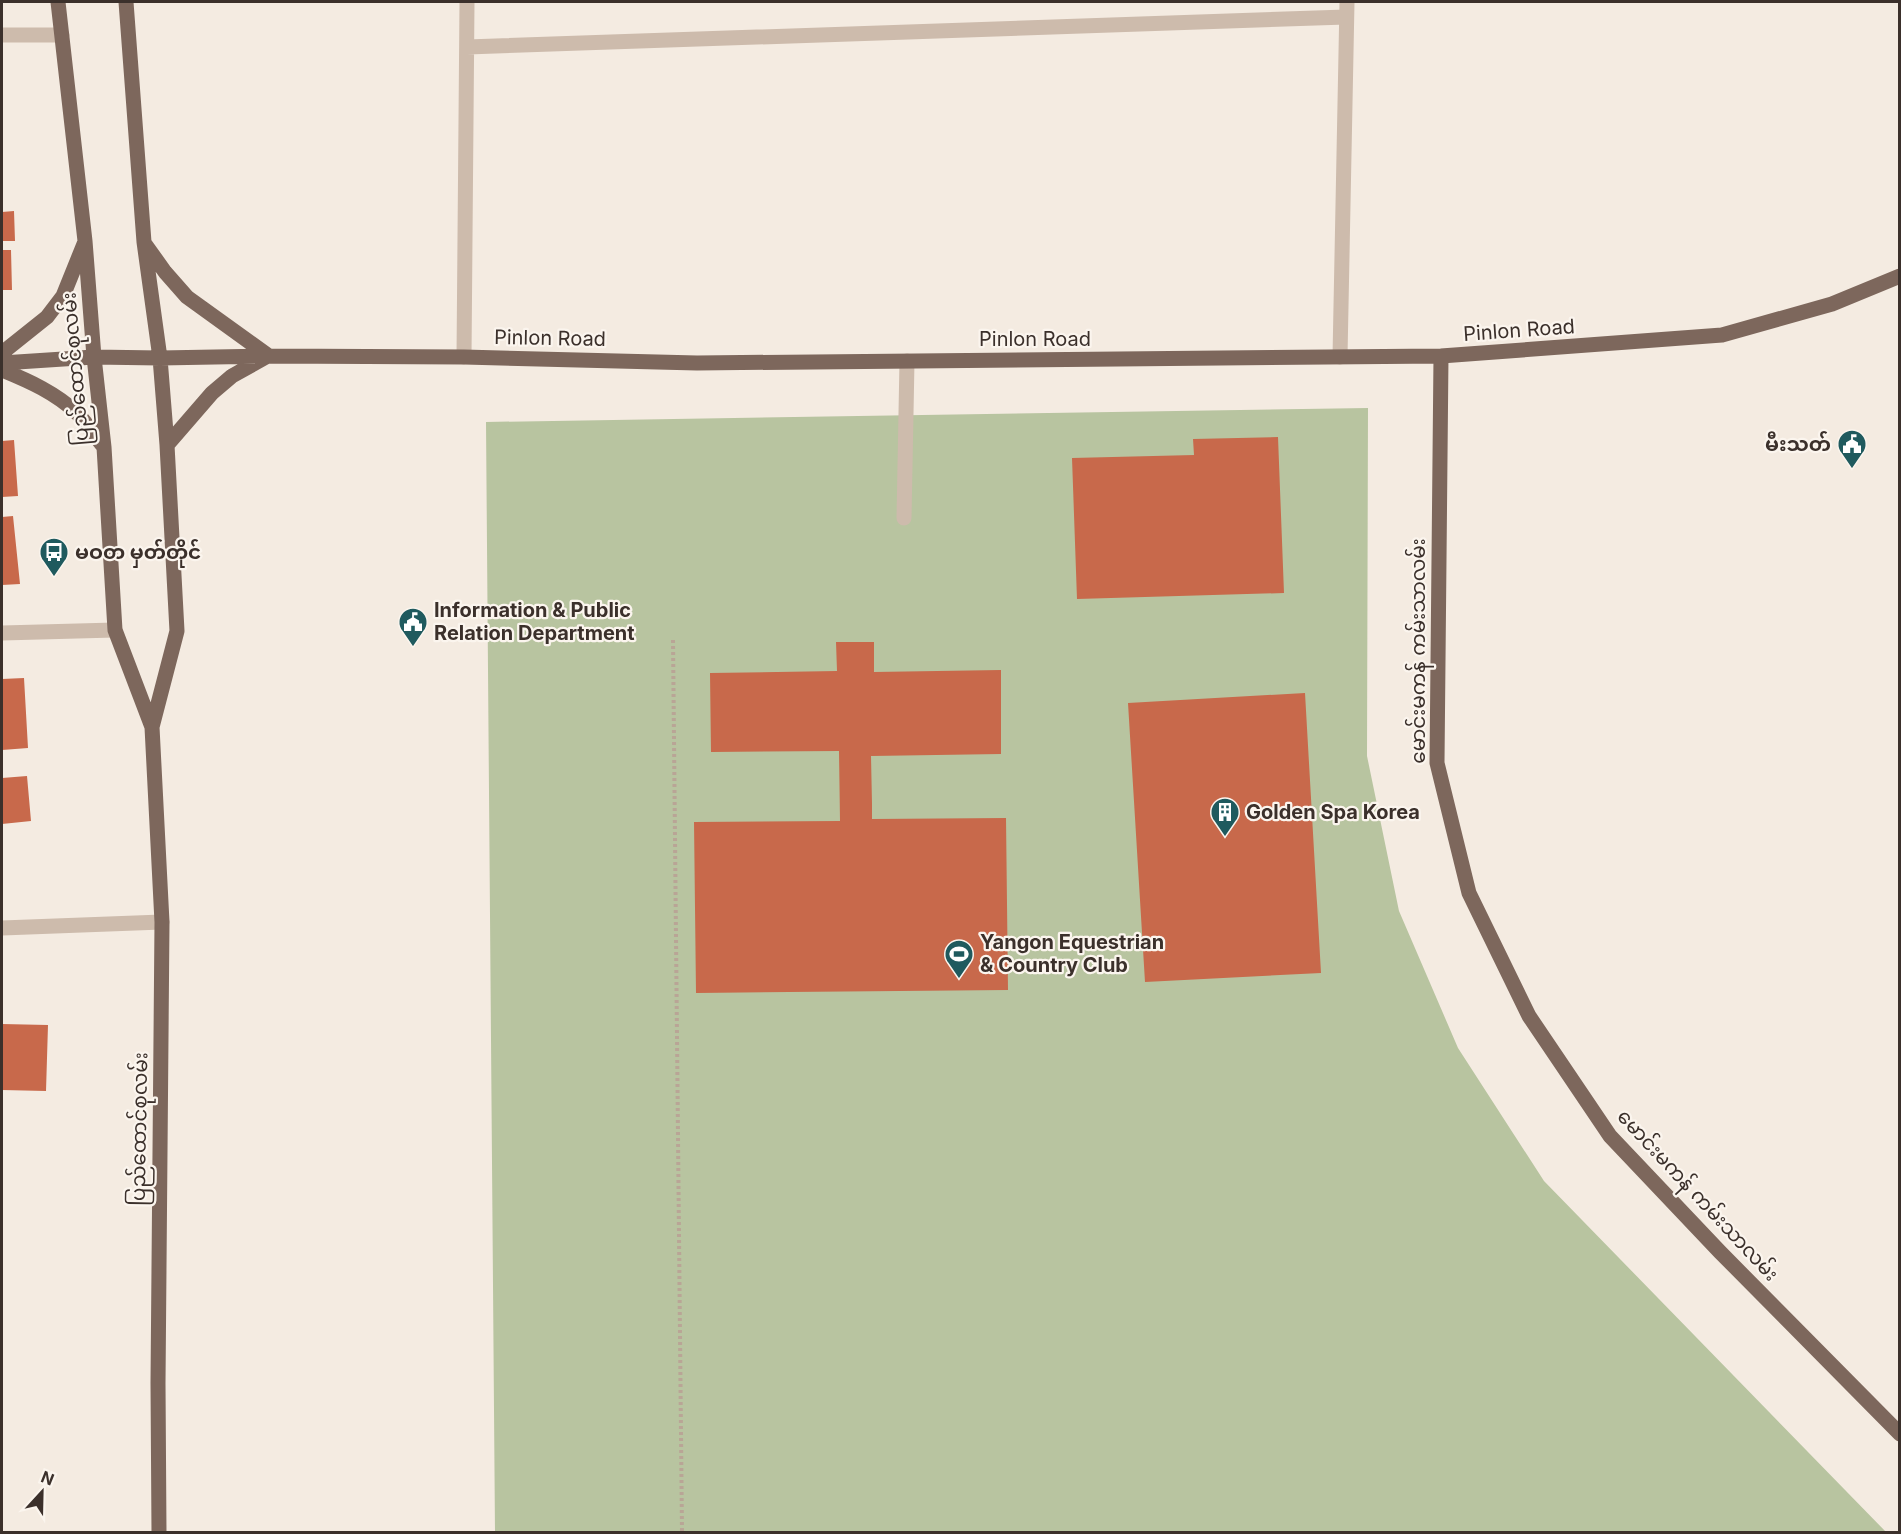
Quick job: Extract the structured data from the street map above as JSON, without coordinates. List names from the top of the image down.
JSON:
{
  "streets": {
    "main road": ["Pinlon Road", "ပြည်ထောင်စုလမ်း", "မောင်းမကန် ကမ်းသာလမ်း"]
  },
  "crossings": [
    ["Pinlon Road", "ပြည်ထောင်စုလမ်း"],
    ["Pinlon Road", "မောင်းမကန် ကမ်းသာလမ်း"]
  ],
  "places": {
    "public building": ["မီးသတ်", "Information & Public Relation Department"],
    "bus stop": ["မဝတ မှတ်တိုင်"],
    "building": ["Golden Spa Korea"],
    "sports": ["Yangon Equestrian & Country Club"]
  },
  "north": "top"
}
